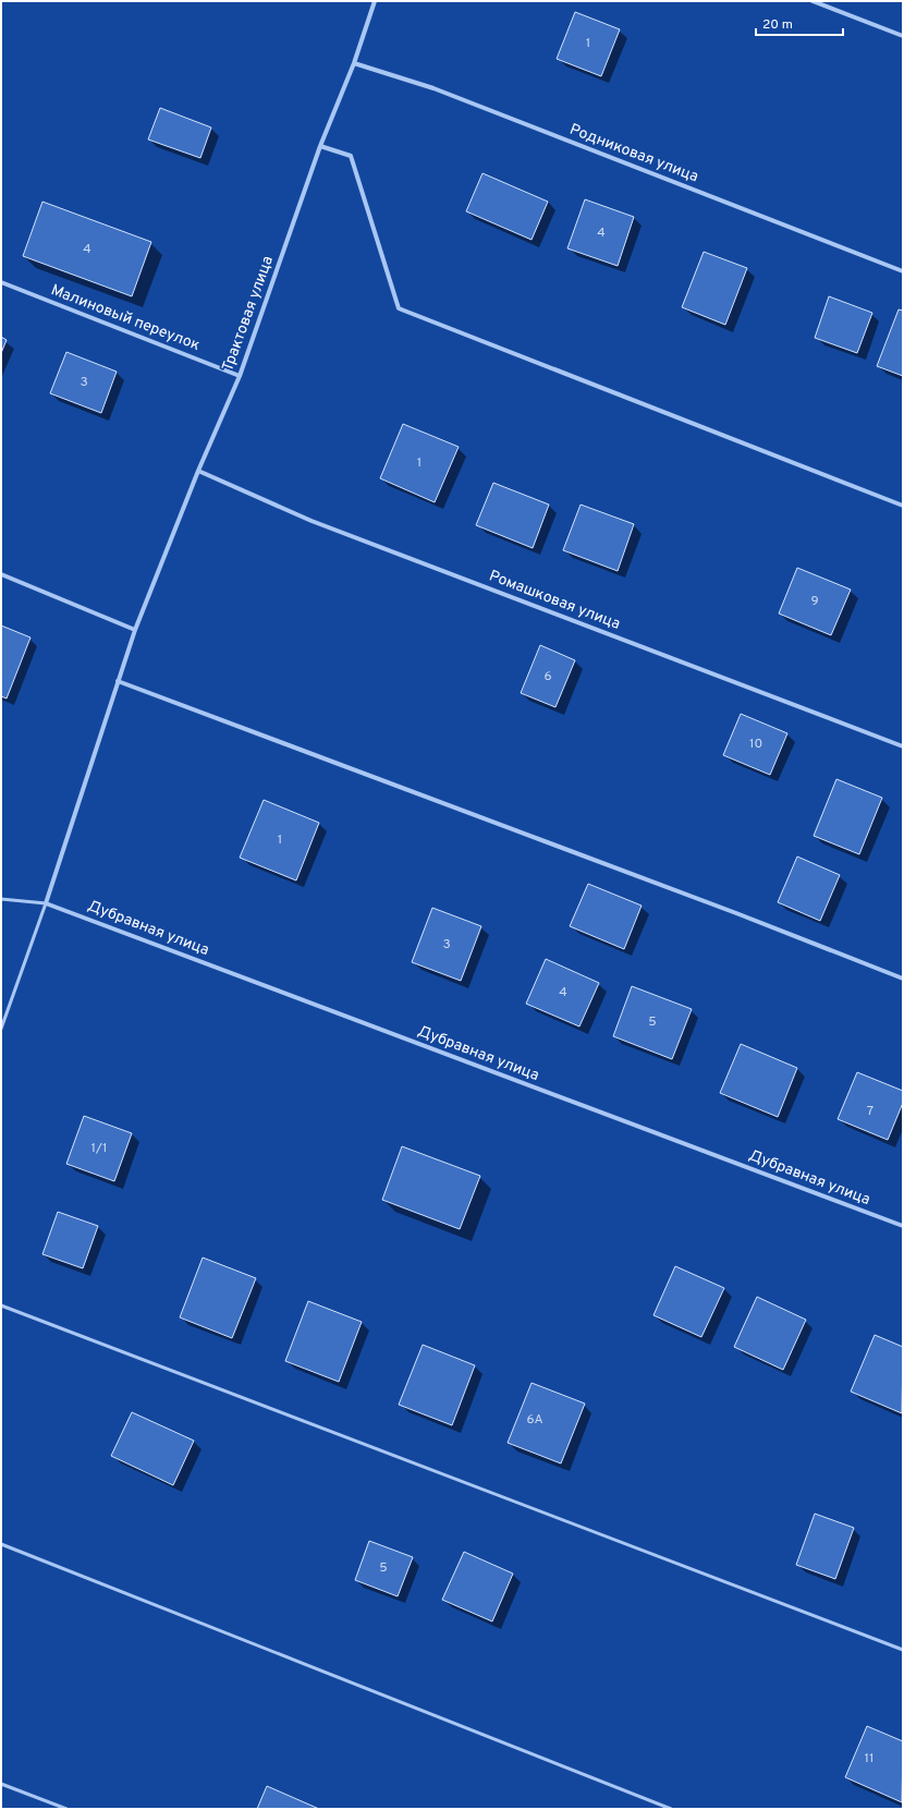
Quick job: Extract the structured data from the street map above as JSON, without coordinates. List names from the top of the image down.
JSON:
{
  "streets": {
    "street": [
      "Родниковая улица",
      "Трактовая улица",
      "Малиновый переулок",
      "Ромашковая улица",
      "Дубравная улица"
    ]
  },
  "crossings": [
    ["Родниковая улица", "Трактовая улица"],
    ["Трактовая улица", "Малиновый переулок"],
    ["Трактовая улица", "Ромашковая улица"],
    ["Трактовая улица", "Дубравная улица"]
  ],
  "house_numbers": [
    "1",
    "4",
    "4",
    "3",
    "1",
    "9",
    "6",
    "10",
    "1",
    "3",
    "4",
    "5",
    "7",
    "1/1",
    "6А",
    "5",
    "11"
  ],
  "scale_bar": "20 m"
}
